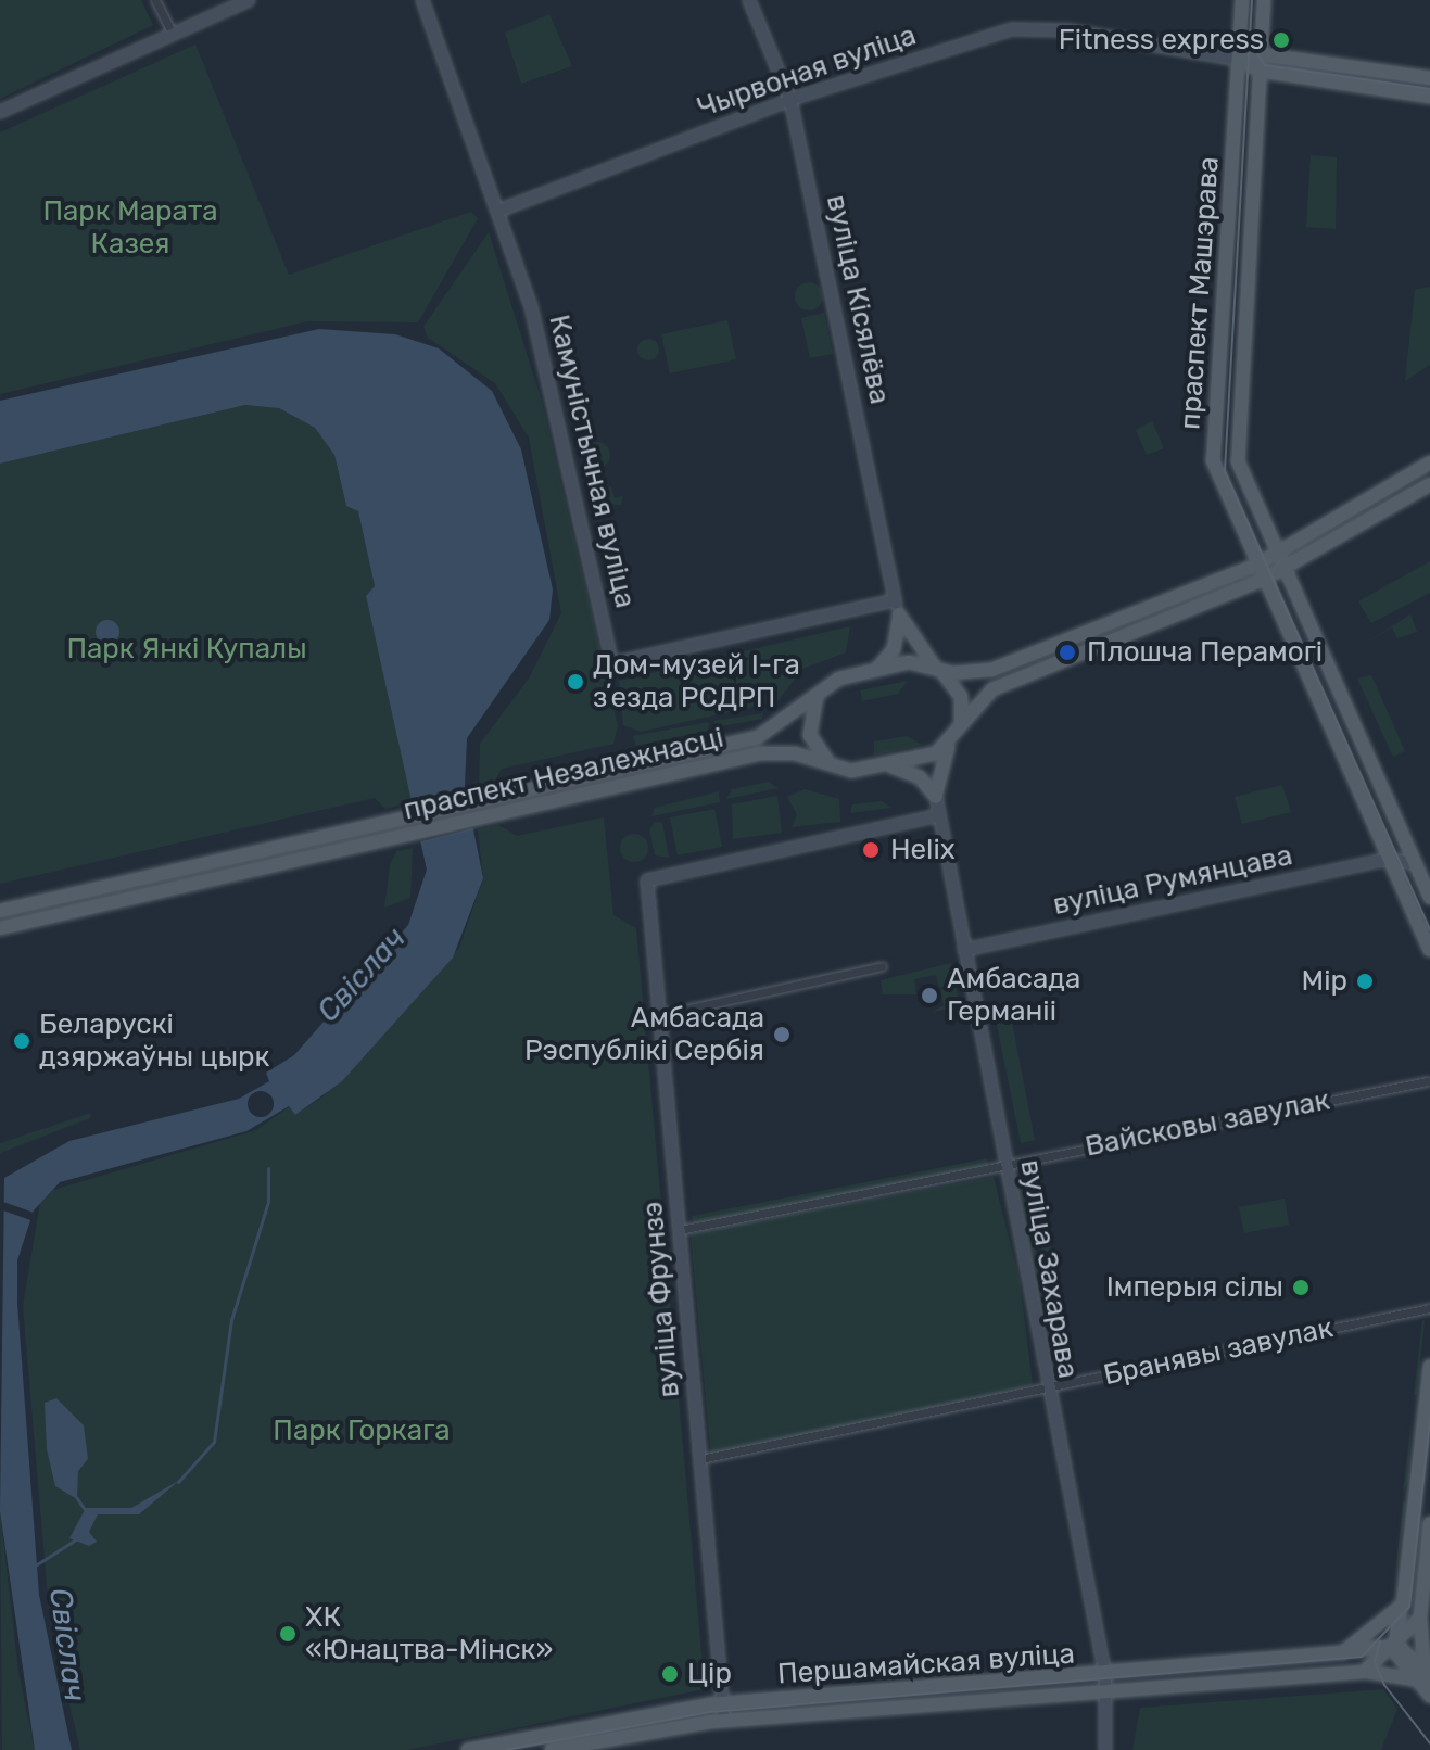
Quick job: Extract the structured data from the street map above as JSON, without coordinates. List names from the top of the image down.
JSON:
{
  "streets": {
    "main road": [
      "Чырвоная вуліца",
      "праспект Машэрава",
      "праспект Незалежнасці",
      "Першамайская вуліца"
    ],
    "street": [
      "вуліца Кісялёва",
      "Камуністычная вуліца",
      "вуліца Румянцава",
      "Вайсковы завулак",
      "вуліца Захарава",
      "вуліца Фрунзэ",
      "Бранявы завулак"
    ]
  },
  "crossings": [
    ["Чырвоная вуліца", "праспект Машэрава"],
    ["Чырвоная вуліца", "вуліца Кісялёва"],
    ["Чырвоная вуліца", "Камуністычная вуліца"],
    ["праспект Машэрава", "праспект Незалежнасці"],
    ["праспект Машэрава", "вуліца Румянцава"],
    ["вуліца Кісялёва", "Камуністычная вуліца"],
    ["вуліца Румянцава", "вуліца Захарава"],
    ["Вайсковы завулак", "вуліца Захарава"],
    ["Вайсковы завулак", "вуліца Фрунзэ"],
    ["вуліца Захарава", "вуліца Фрунзэ"],
    ["вуліца Захарава", "Бранявы завулак"],
    ["вуліца Захарава", "Першамайская вуліца"],
    ["вуліца Фрунзэ", "Бранявы завулак"],
    ["вуліца Фрунзэ", "Першамайская вуліца"]
  ],
  "water": ["Свіслач"],
  "parks": ["Парк Марата Казея", "Парк Янкі Купалы", "Парк Горкага"],
  "places": [
    "Fitness express",
    "Плошча Перамогі",
    "Дом-музей I-га зʼезда РСДРП",
    "Helix",
    "Мір",
    "Амбасада Германіі",
    "Амбасада Рэспублікі Сербія",
    "Беларускі дзяржаўны цырк",
    "Імперыя сілы",
    "ХК «Юнацтва-Мінск»",
    "Цір"
  ]
}
